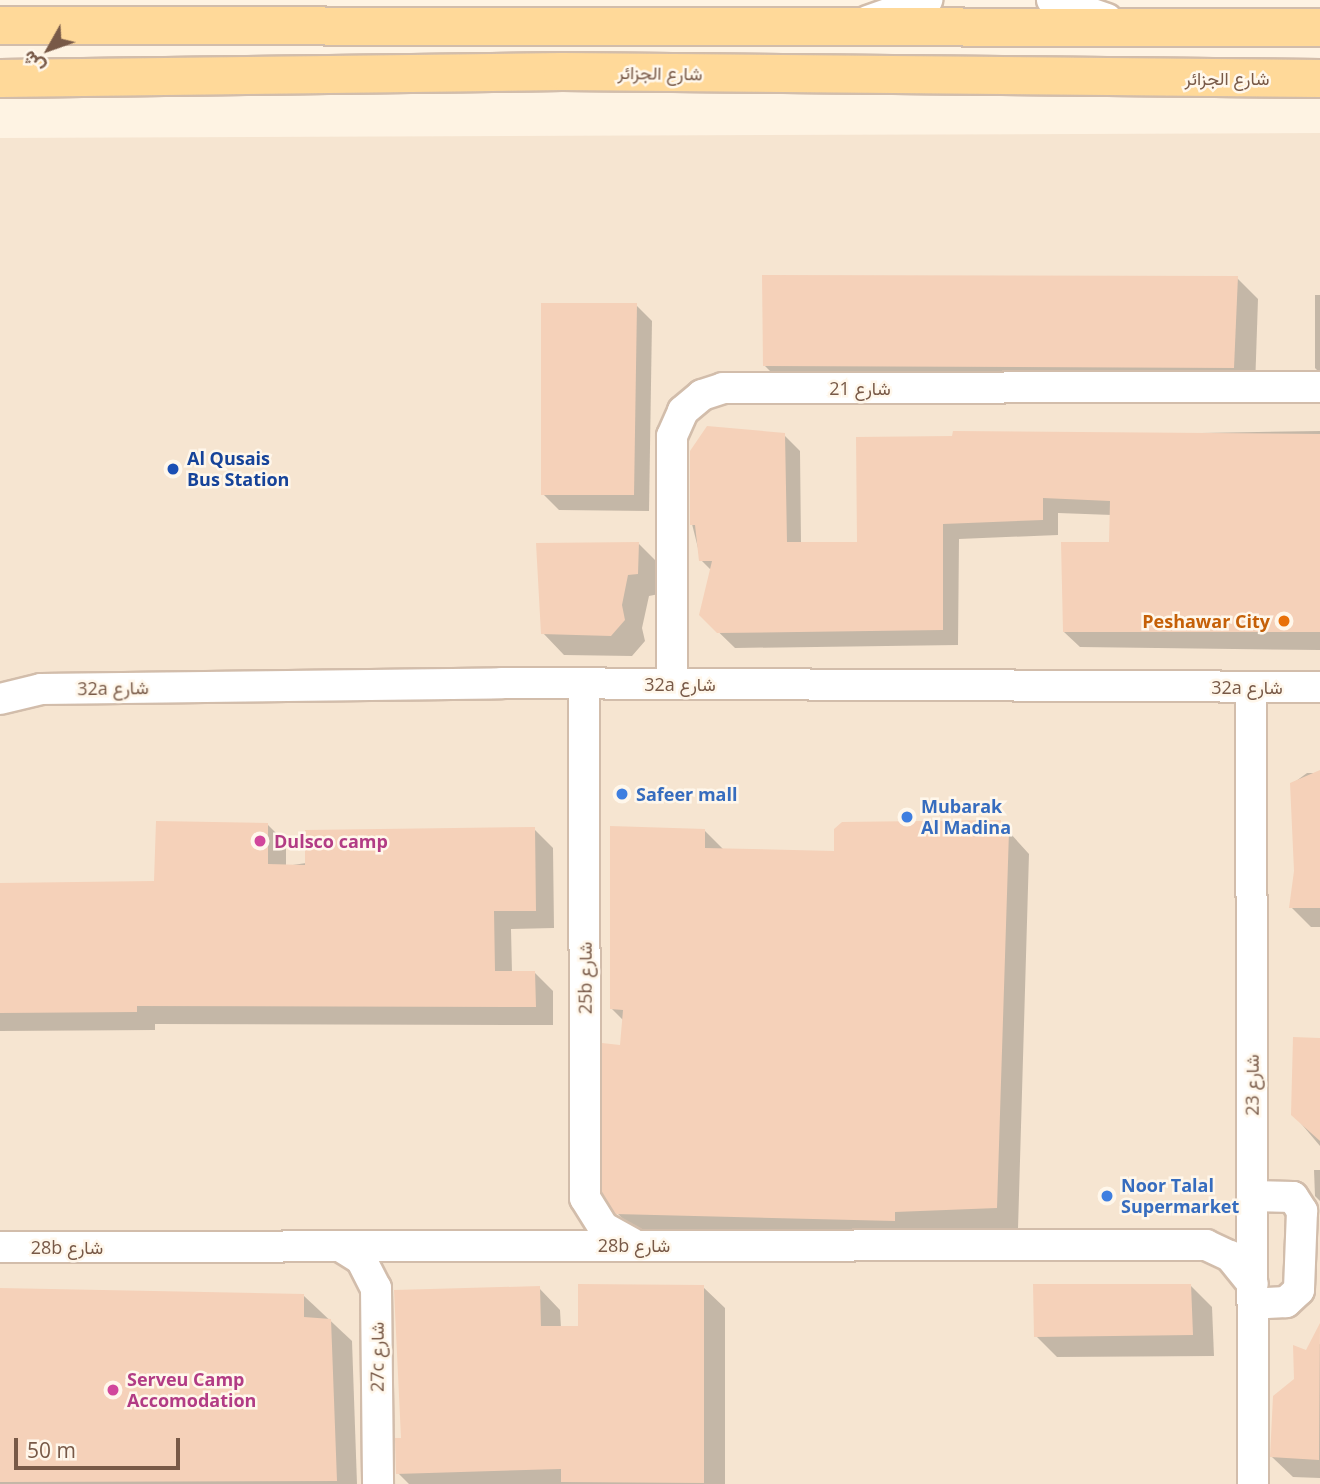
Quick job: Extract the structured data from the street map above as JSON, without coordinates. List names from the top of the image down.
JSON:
{
  "streets": {
    "main road": ["شارع الجزائر"],
    "street": [
      "شارع 21",
      "32a شارع",
      "25b شارع",
      "شارع 23",
      "28b شارع",
      "27c شارع"
    ]
  },
  "crossings": [
    ["شارع 21", "32a شارع"],
    ["32a شارع", "25b شارع"],
    ["32a شارع", "شارع 23"],
    ["25b شارع", "28b شارع"],
    ["شارع 23", "28b شارع"],
    ["28b شارع", "27c شارع"]
  ],
  "places": [
    "Al Qusais Bus Station",
    "Peshawar City",
    "Safeer mall",
    "Mubarak Al Madina",
    "Dulsco camp",
    "Noor Talal Supermarket",
    "Serveu Camp Accomodation"
  ],
  "scale_bar": "50 m",
  "north": "bottom left"
}
